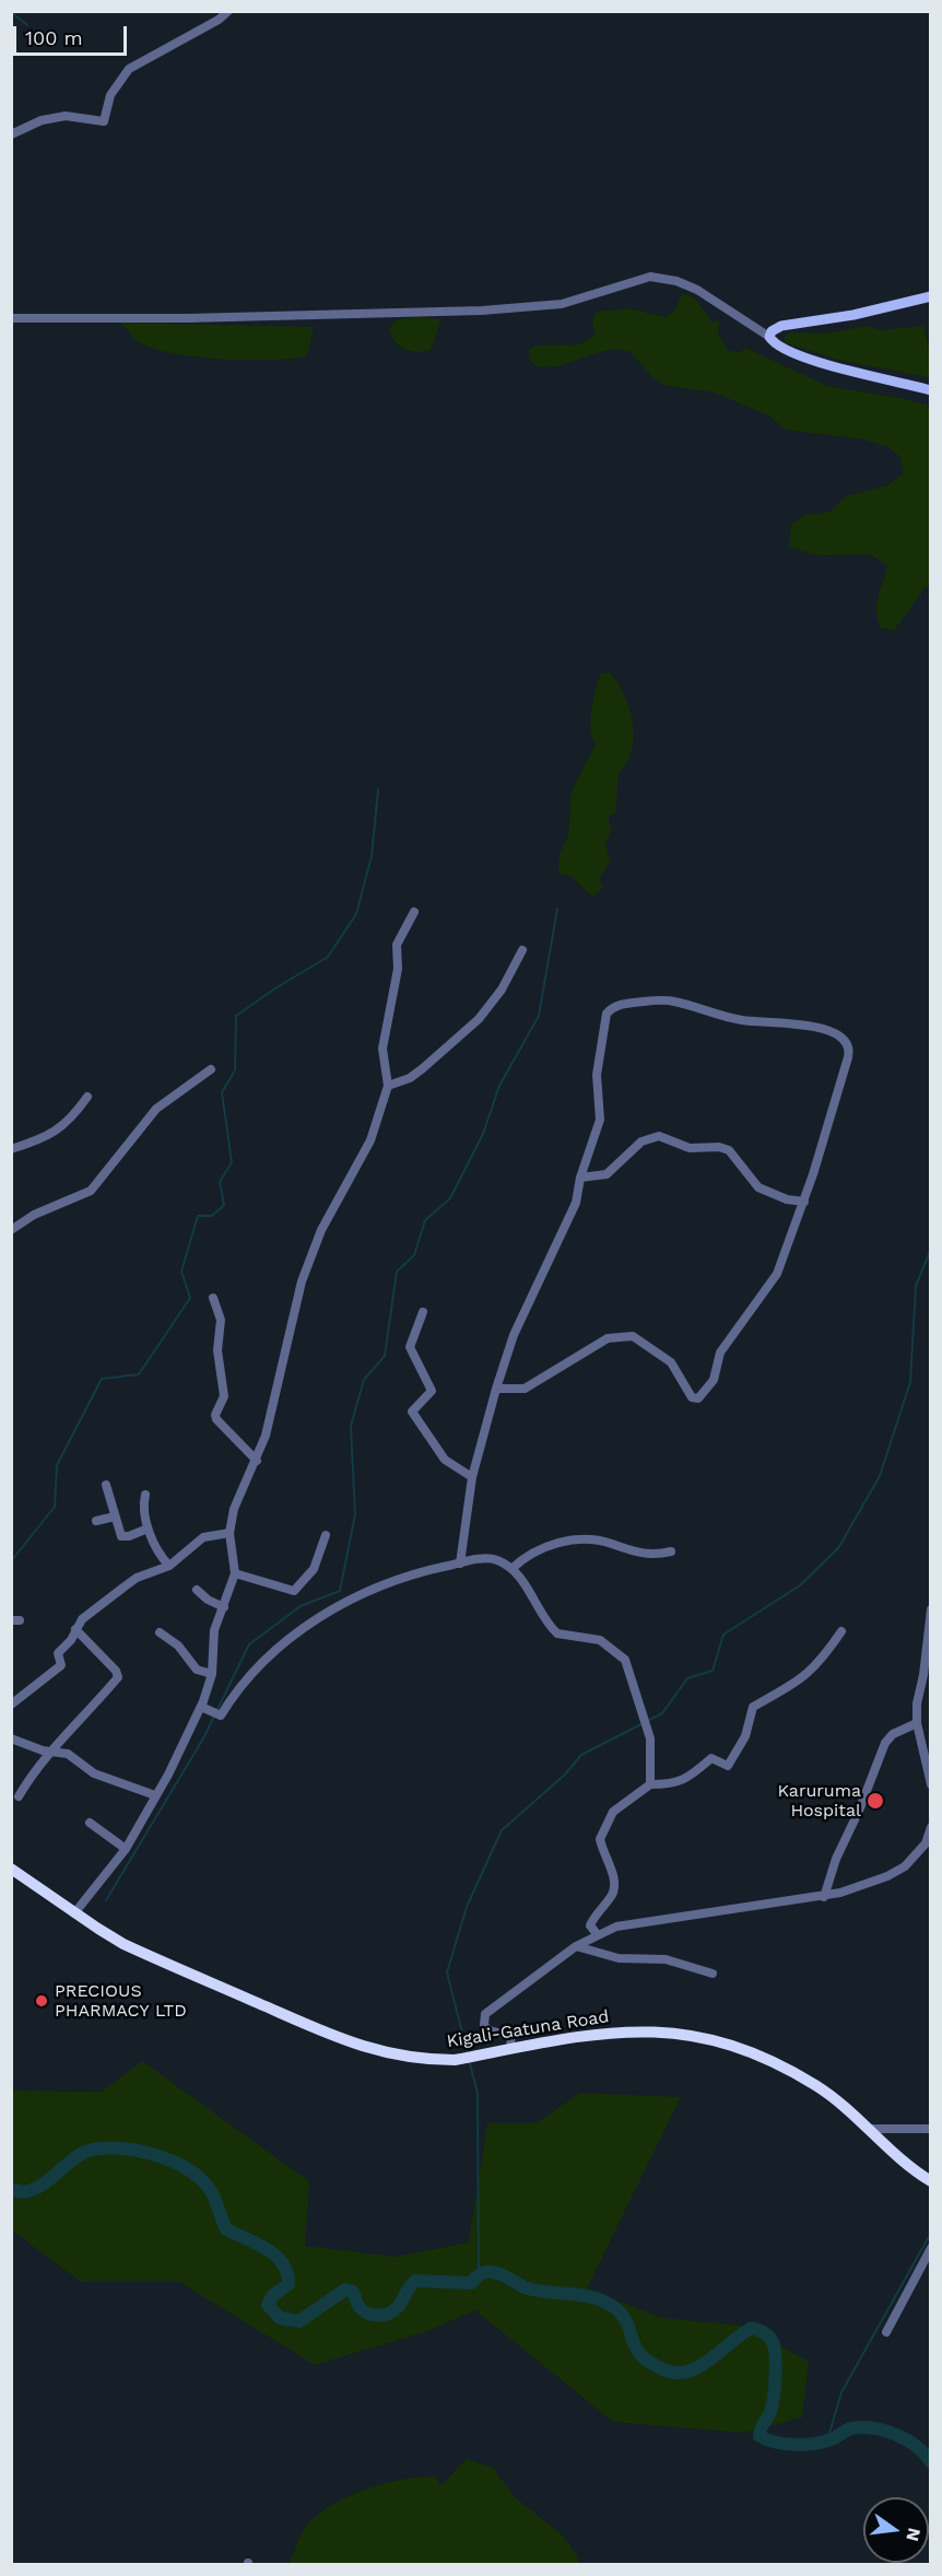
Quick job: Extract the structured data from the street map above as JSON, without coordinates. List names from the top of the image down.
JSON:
{
  "streets": {
    "highway": ["Kigali-Gatuna Road"]
  },
  "places": ["Karuruma Hospital", "PRECIOUS PHARMACY LTD"],
  "scale_bar": "100 m",
  "north": "right"
}
